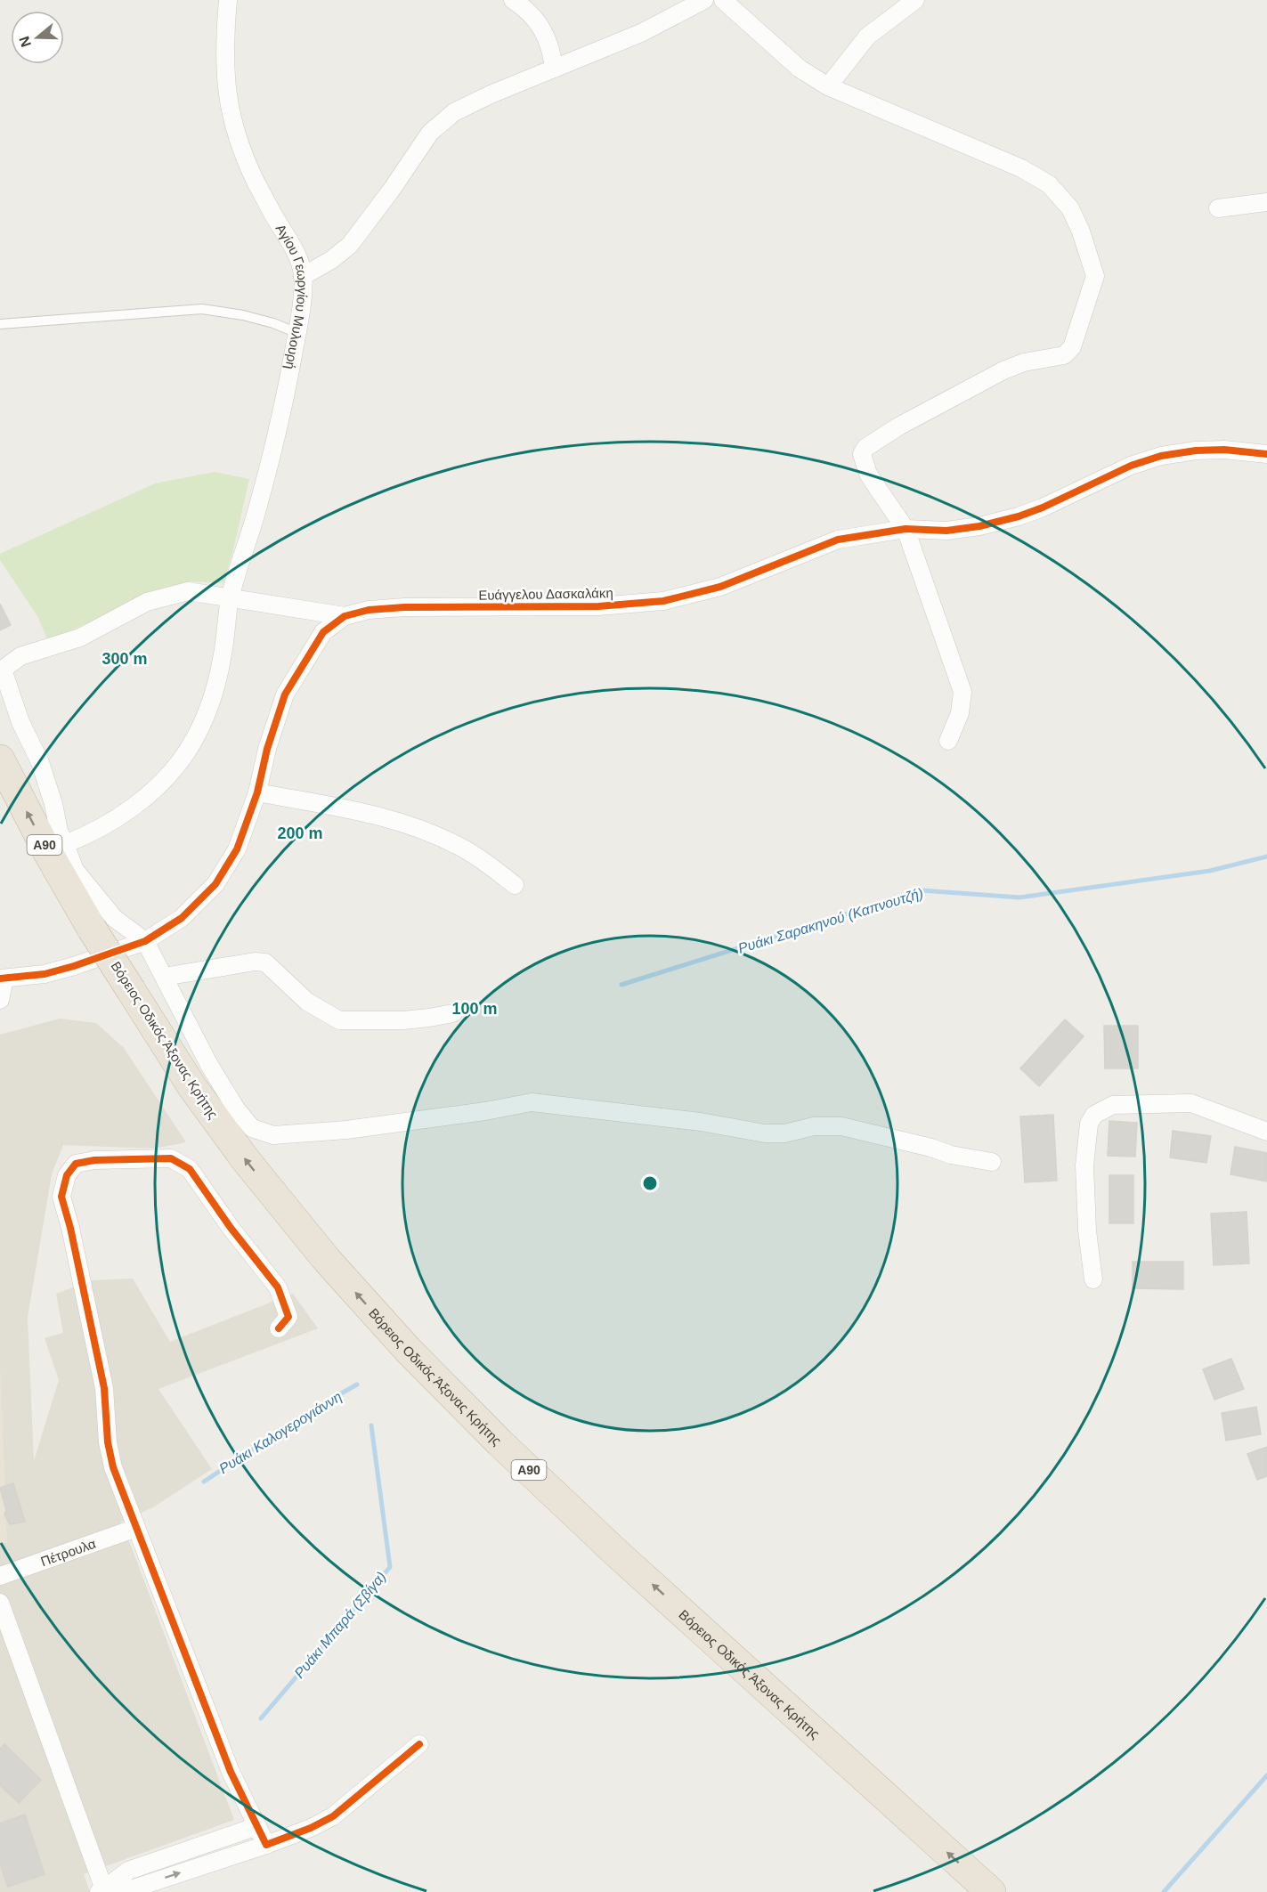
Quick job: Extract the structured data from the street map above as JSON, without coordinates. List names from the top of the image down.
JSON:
{
  "streets": {
    "highway": ["Α90", "Βόρειος Οδικός Άξονας Κρήτης"],
    "street": ["Αγίου Γεωργίου Μυλουρή", "Ευάγγελου Δασκαλάκη", "Πέτρουλα"]
  },
  "one_way": ["Βόρειος Οδικός Άξονας Κρήτης"],
  "water": ["Ρυάκι Σαρακηνού (Καπνουτζή)", "Ρυάκι Καλογερογιάννη", "Ρυάκι Μπαρά (Σβίγα)"],
  "north": "left",
  "rings": ["300 m", "200 m", "100 m"]
}
